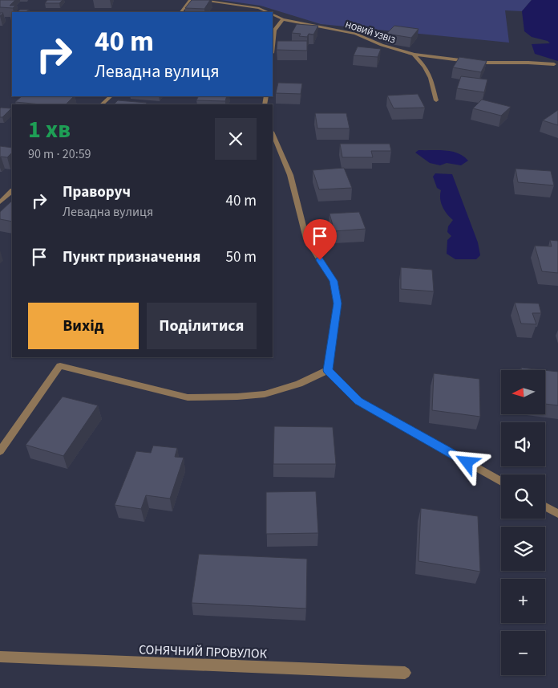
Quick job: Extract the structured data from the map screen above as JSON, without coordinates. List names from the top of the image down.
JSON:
{
  "streets": {
    "street": ["НОВИЙ УЗВІЗ", "СОНЯЧНИЙ ПРОВУЛОК"]
  },
  "north": "left",
  "page": {
    "turn": ["40 m", "Левадна вулиця"],
    "heading": ["1 хв", "90 m · 20:59"],
    "list": [
      {
        "name": "Праворуч",
        "note": "Левадна вулиця",
        "value": "40 m"
      },
      {
        "name": "Пункт призначення",
        "value": "50 m"
      }
    ],
    "buttons": ["Вихід", "Поділитися"],
    "map_buttons": ["+", "−"]
  }
}
